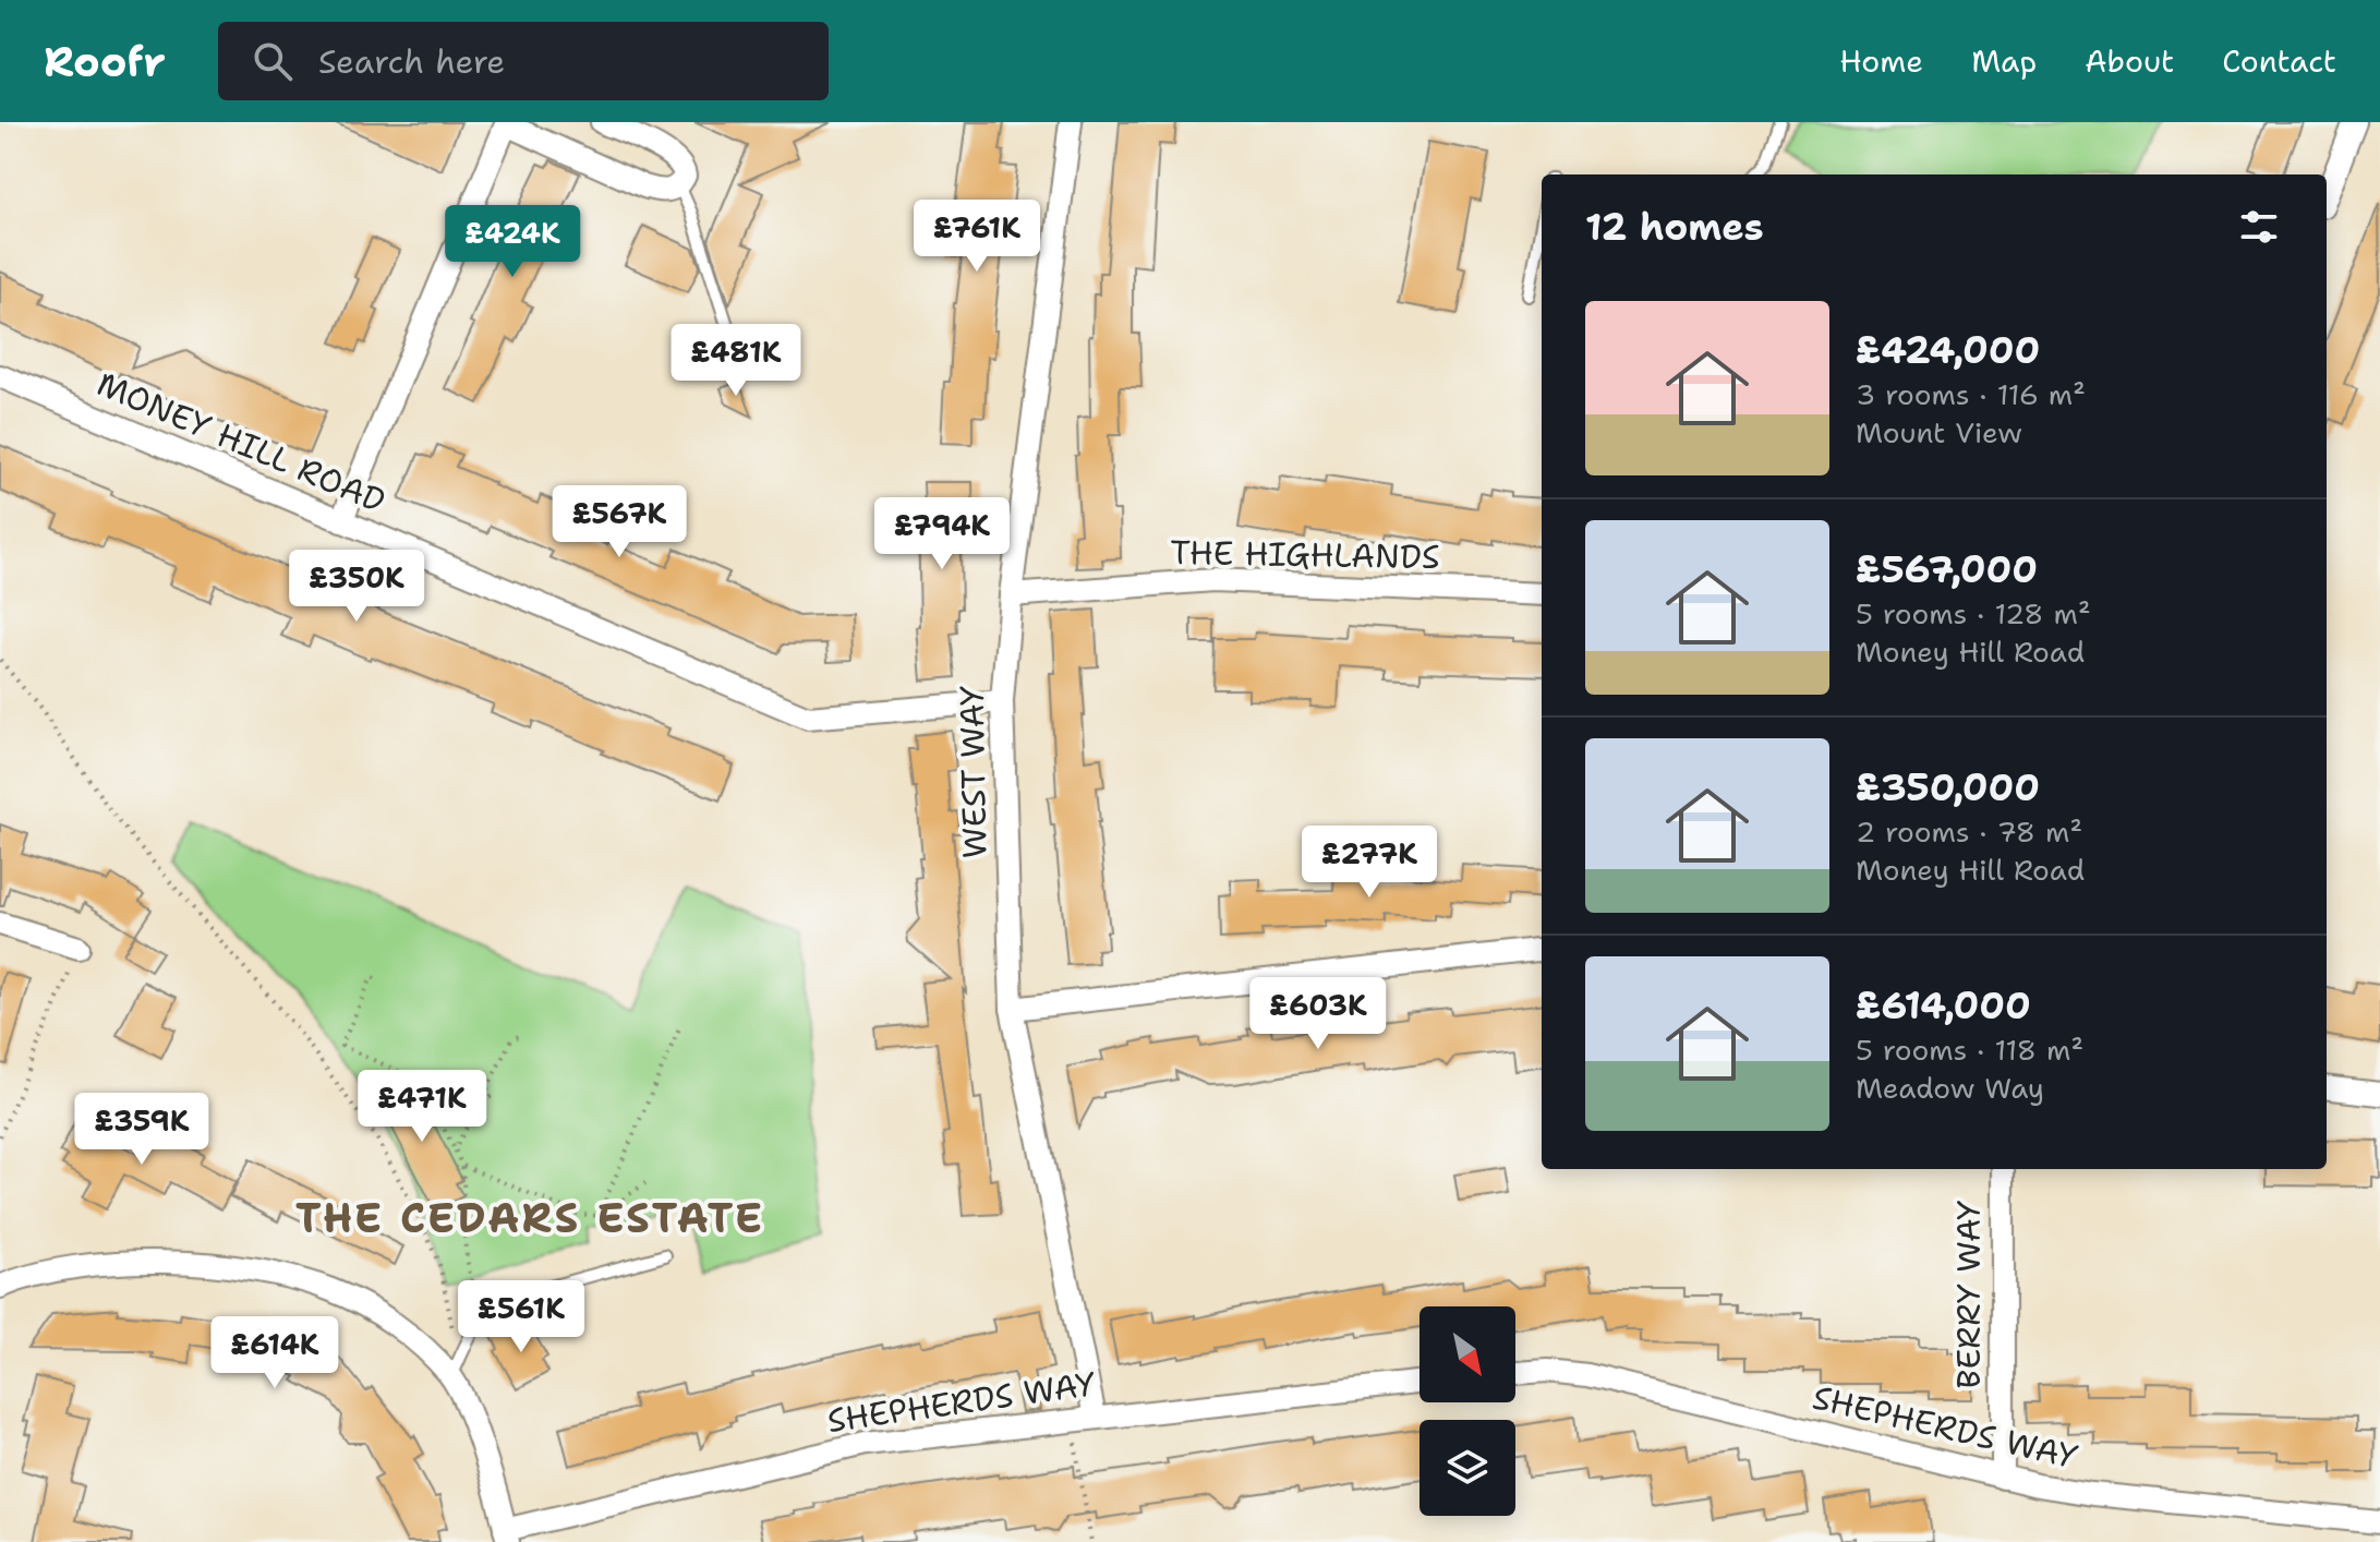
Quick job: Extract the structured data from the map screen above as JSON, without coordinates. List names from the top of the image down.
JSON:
{
  "streets": {
    "street": [
      "MONEY HILL ROAD",
      "THE HIGHLANDS",
      "WEST WAY",
      "BERRY WAY",
      "SHEPHERDS WAY"
    ]
  },
  "crossings": [
    ["MONEY HILL ROAD", "WEST WAY"],
    ["THE HIGHLANDS", "WEST WAY"],
    ["WEST WAY", "SHEPHERDS WAY"],
    ["BERRY WAY", "SHEPHERDS WAY"]
  ],
  "districts": ["THE CEDARS ESTATE"],
  "north": "bottom right",
  "page": {
    "header": "Roofr",
    "search": "Search here",
    "nav": [
      "Home",
      "Map",
      "About",
      "Contact"
    ],
    "heading": "12 homes",
    "price": [
      "£761K",
      "£424K",
      "£481K",
      "£567K",
      "£794K",
      "£350K",
      "£277K",
      "£603K",
      "£471K",
      "£359K",
      "£561K",
      "£614K"
    ],
    "list": [
      {
        "name": "£424,000",
        "note": "3 rooms · 116 m² · Mount View"
      },
      {
        "name": "£567,000",
        "note": "5 rooms · 128 m² · Money Hill Road"
      },
      {
        "name": "£350,000",
        "note": "2 rooms · 78 m² · Money Hill Road"
      },
      {
        "name": "£614,000",
        "note": "5 rooms · 118 m² · Meadow Way"
      }
    ]
  }
}
